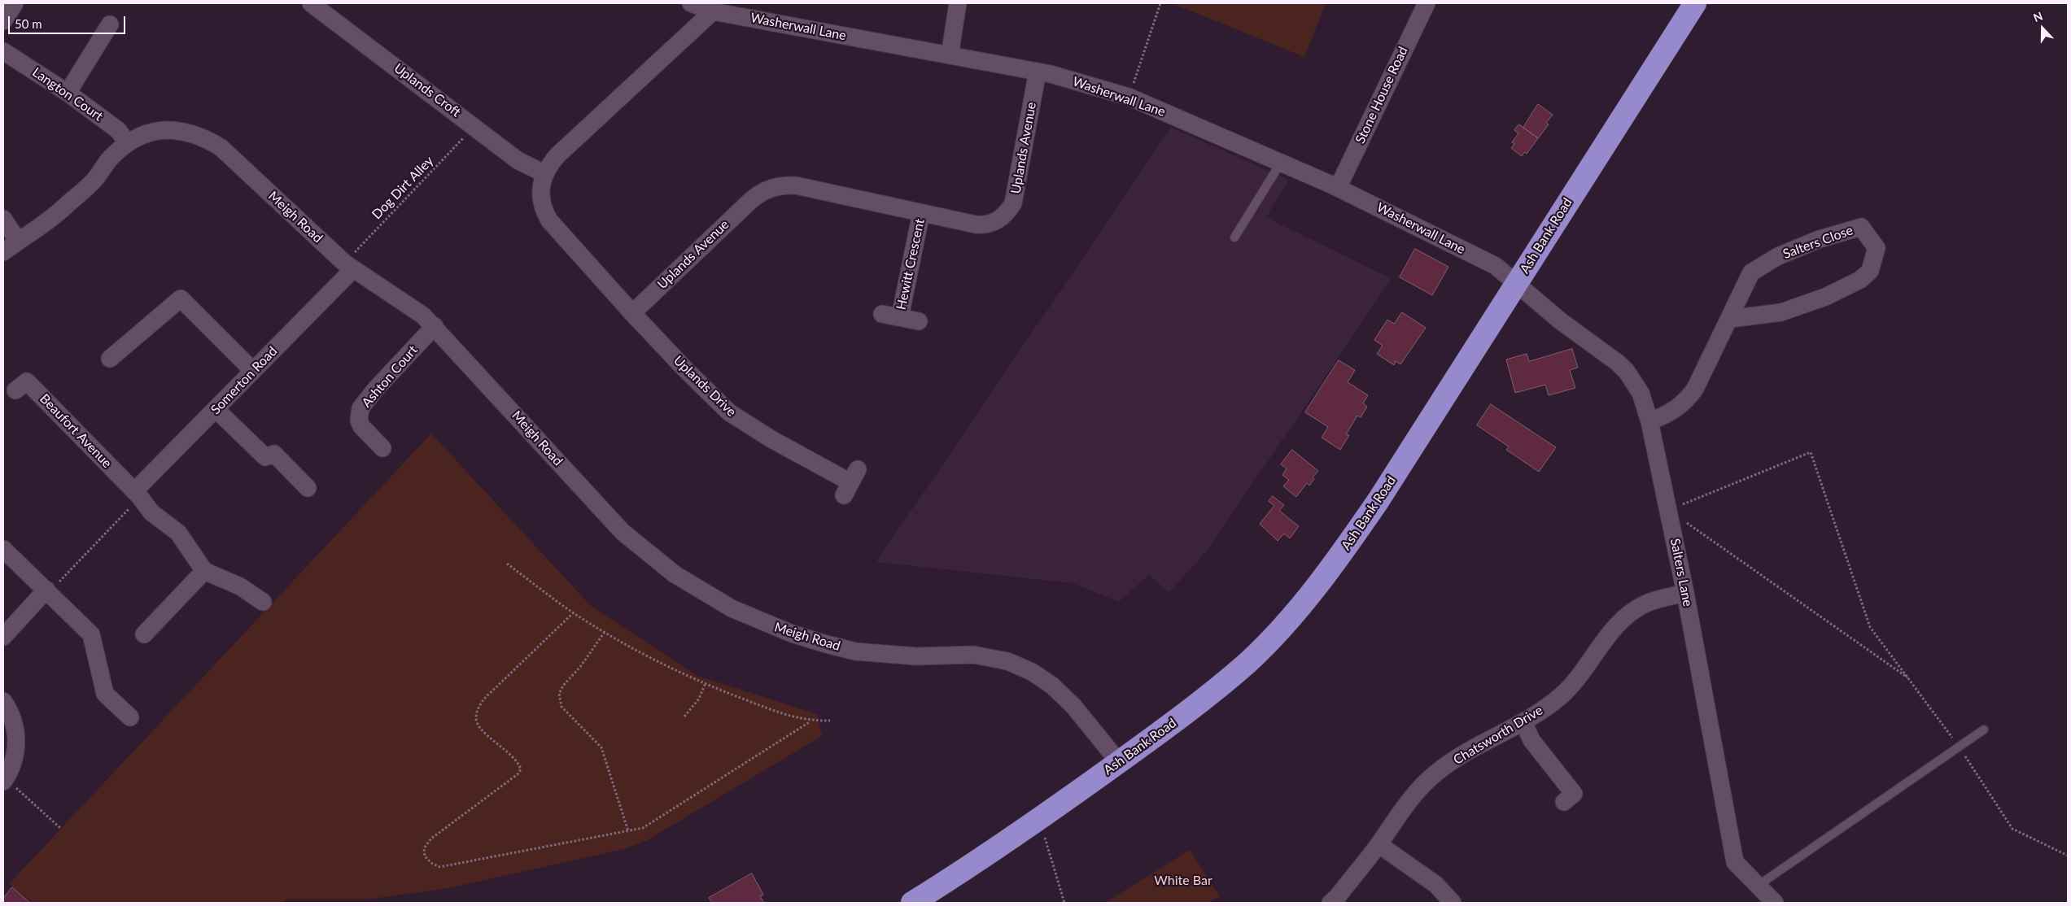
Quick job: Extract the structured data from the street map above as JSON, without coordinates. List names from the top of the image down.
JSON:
{
  "streets": {
    "highway": ["Ash Bank Road"],
    "street": [
      "Washerwall Lane",
      "Uplands Croft",
      "Langton Court",
      "Stone House Road",
      "Uplands Avenue",
      "Meigh Road",
      "Salters Close",
      "Hewitt Crescent",
      "Ashton Court",
      "Somerton Road",
      "Uplands Drive",
      "Beaufort Avenue",
      "Salters Lane",
      "Chatsworth Drive"
    ],
    "path": ["Dog Dirt Alley"]
  },
  "crossings": [
    ["Washerwall Lane", "Stone House Road"],
    ["Washerwall Lane", "Uplands Avenue"],
    ["Washerwall Lane", "Ash Bank Road"],
    ["Washerwall Lane", "Salters Lane"],
    ["Uplands Croft", "Dog Dirt Alley"],
    ["Langton Court", "Meigh Road"],
    ["Uplands Avenue", "Hewitt Crescent"],
    ["Uplands Avenue", "Uplands Drive"],
    ["Dog Dirt Alley", "Meigh Road"],
    ["Dog Dirt Alley", "Somerton Road"],
    ["Meigh Road", "Ash Bank Road"],
    ["Meigh Road", "Ashton Court"],
    ["Meigh Road", "Somerton Road"],
    ["Ash Bank Road", "Salters Lane"],
    ["Salters Close", "Salters Lane"],
    ["Somerton Road", "Beaufort Avenue"],
    ["Salters Lane", "Chatsworth Drive"]
  ],
  "parks": ["White Bar"],
  "scale_bar": "50 m",
  "north": "top"
}
